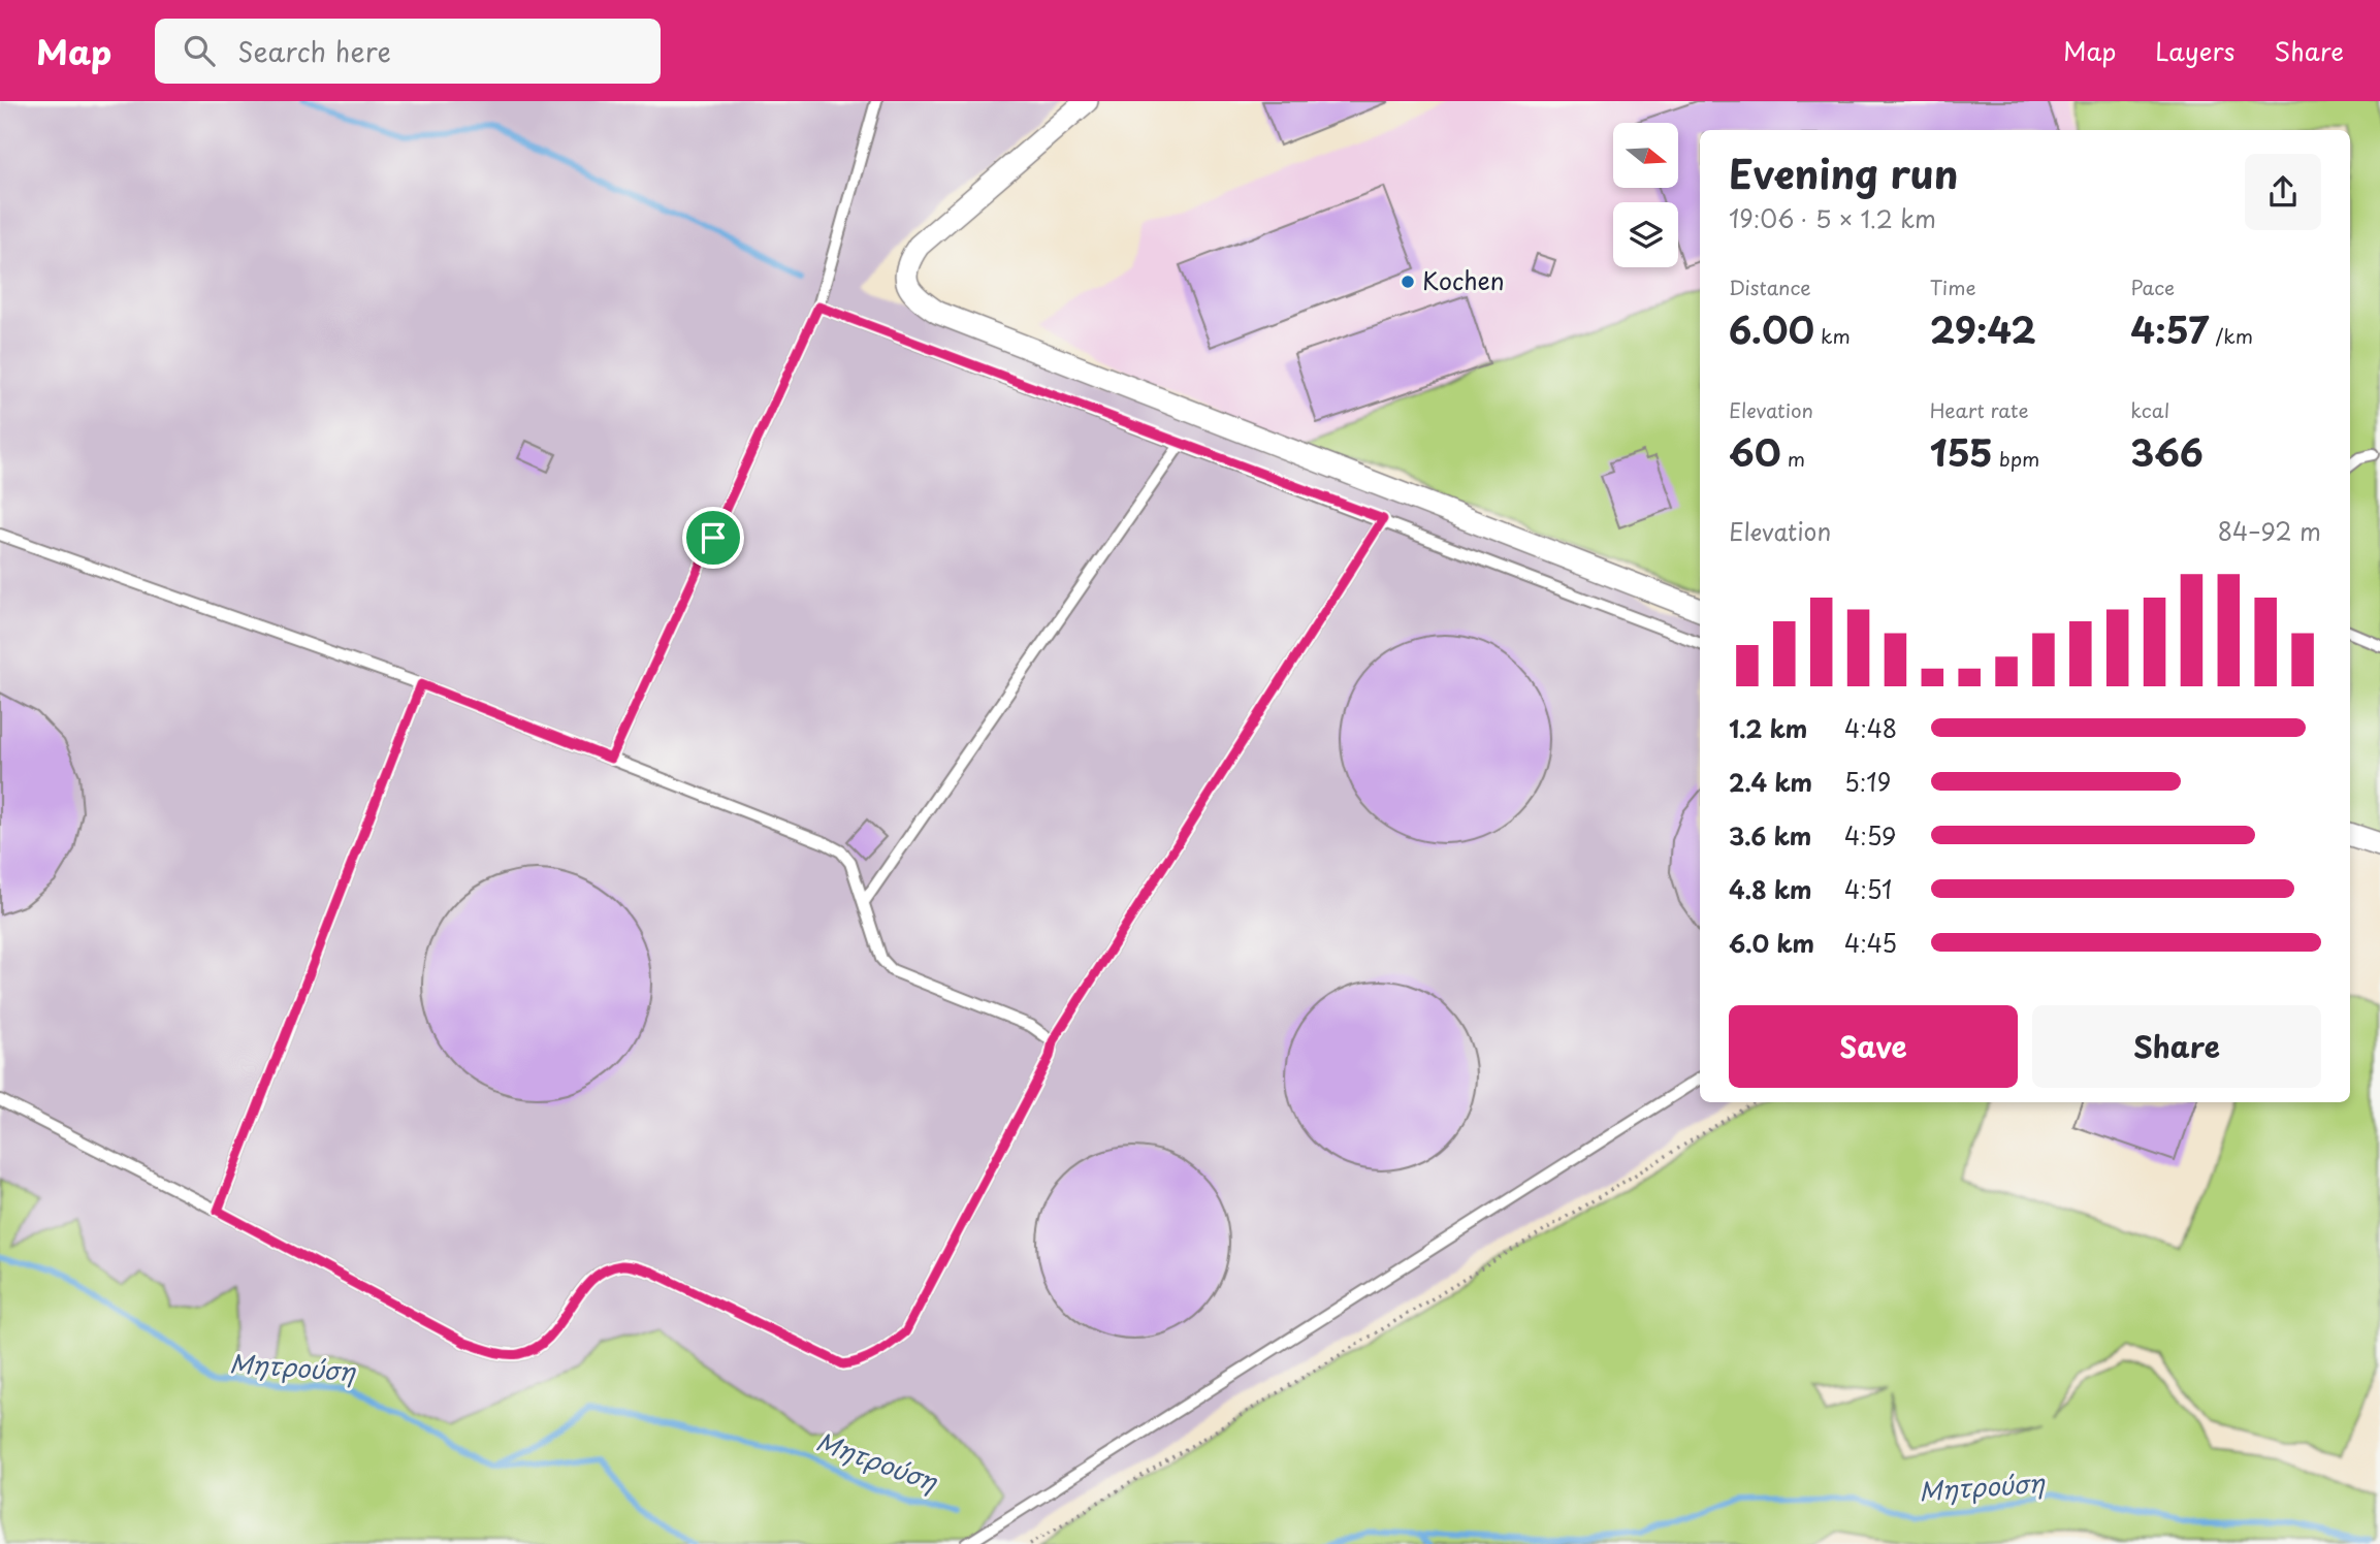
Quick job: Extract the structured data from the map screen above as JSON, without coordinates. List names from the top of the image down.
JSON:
{
  "water": ["Μητρούση"],
  "places": ["Kochen"],
  "north": "right",
  "page": {
    "header": "Map",
    "search": "Search here",
    "nav": ["Map", "Layers", "Share"],
    "heading": ["Evening run", "19:06 · 5 × 1.2 km"],
    "stats": [
      ["Distance", "6.00 km"],
      ["Time", "29:42"],
      ["Pace", "4:57 /km"],
      ["Elevation", "60 m"],
      ["Heart rate", "155 bpm"],
      ["kcal", "366"]
    ],
    "chart": ["Elevation", "84–92 m"],
    "list": [
      {
        "name": "1.2 km",
        "note": "4:48"
      },
      {
        "name": "2.4 km",
        "note": "5:19"
      },
      {
        "name": "3.6 km",
        "note": "4:59"
      },
      {
        "name": "4.8 km",
        "note": "4:51"
      },
      {
        "name": "6.0 km",
        "note": "4:45"
      }
    ],
    "buttons": ["Save", "Share"]
  }
}
